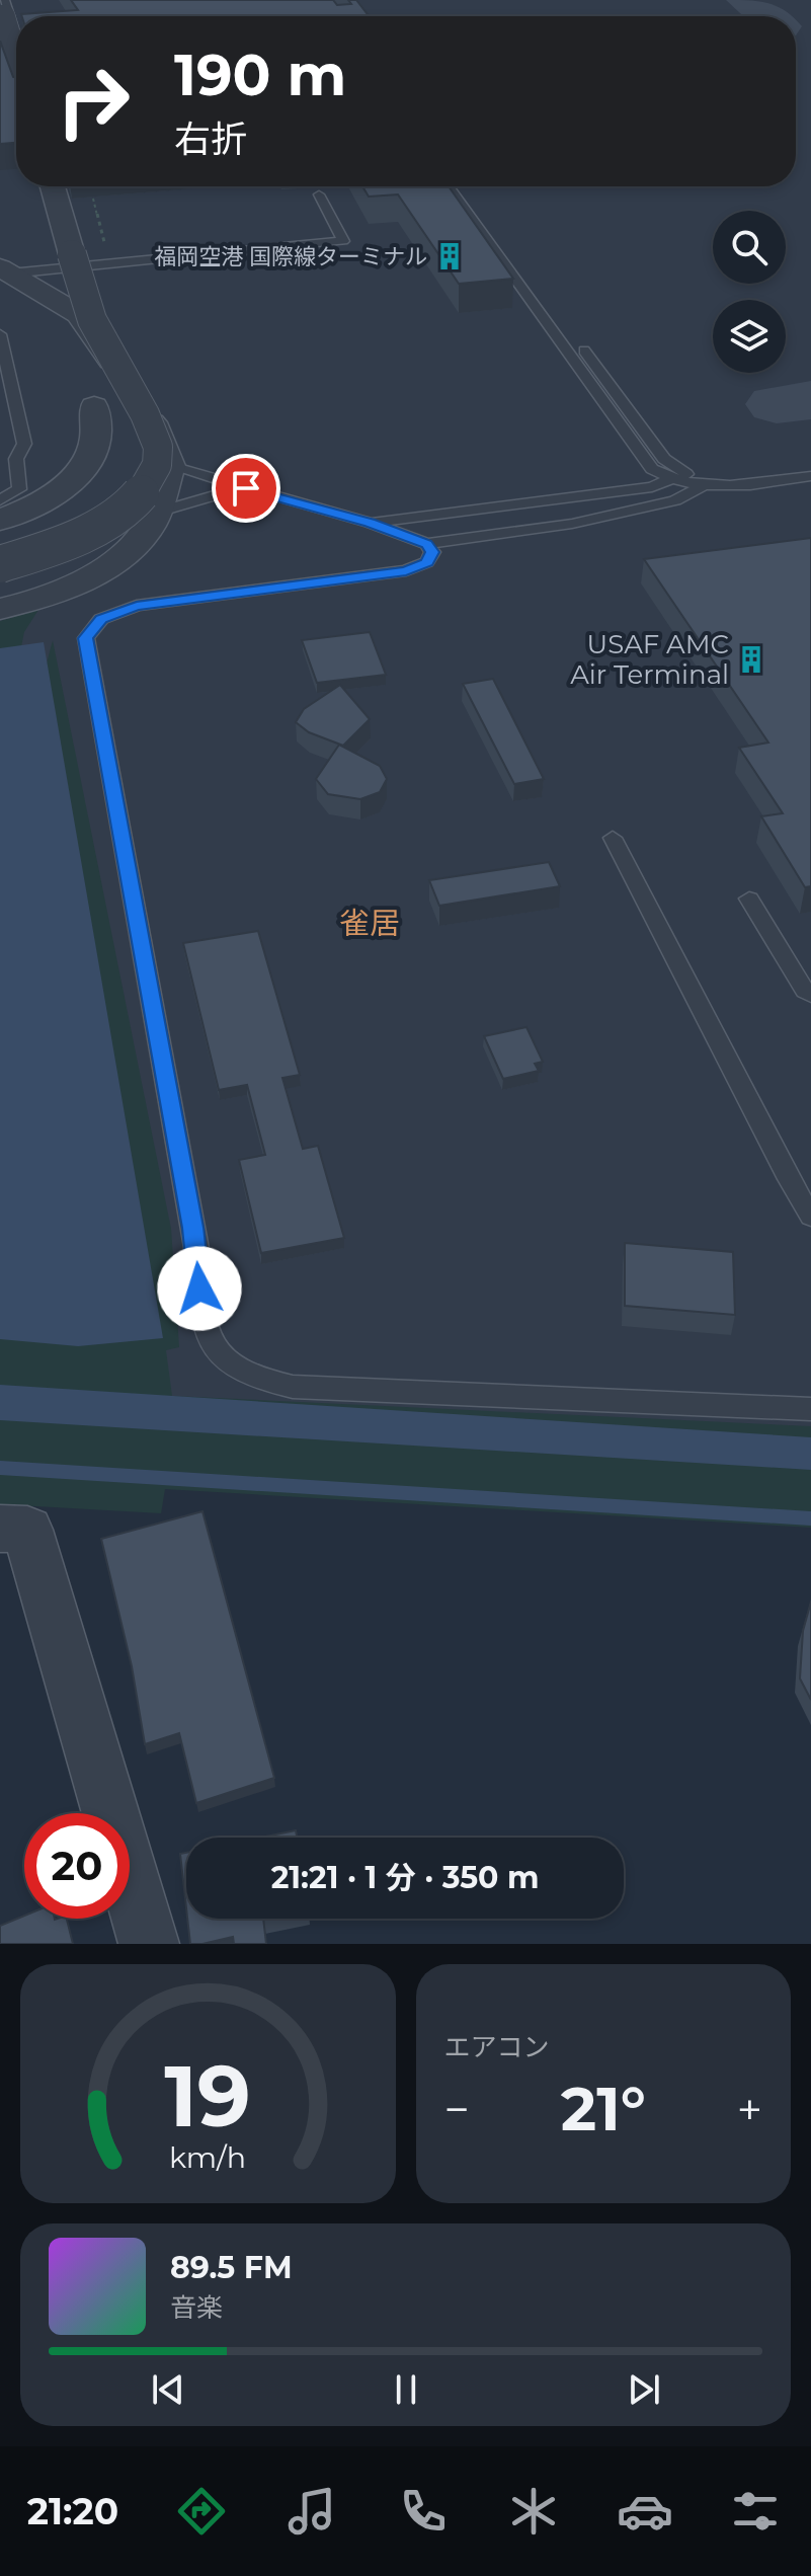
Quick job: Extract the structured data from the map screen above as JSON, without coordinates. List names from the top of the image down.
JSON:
{
  "districts": ["雀居"],
  "places": {
    "building": ["福岡空港 国際線ターミナル", "USAF AMC Air Terminal"]
  },
  "page": {
    "turn": ["190 m", "右折"],
    "limit": "20",
    "trip": "21:21 · 1 分 · 350 m",
    "tile": "エアコン",
    "heat": ["−", "21°", "+"],
    "song": ["89.5 FM", "音楽"],
    "tabs": "21:20",
    "gauge": ["19", "km/h"]
  }
}
